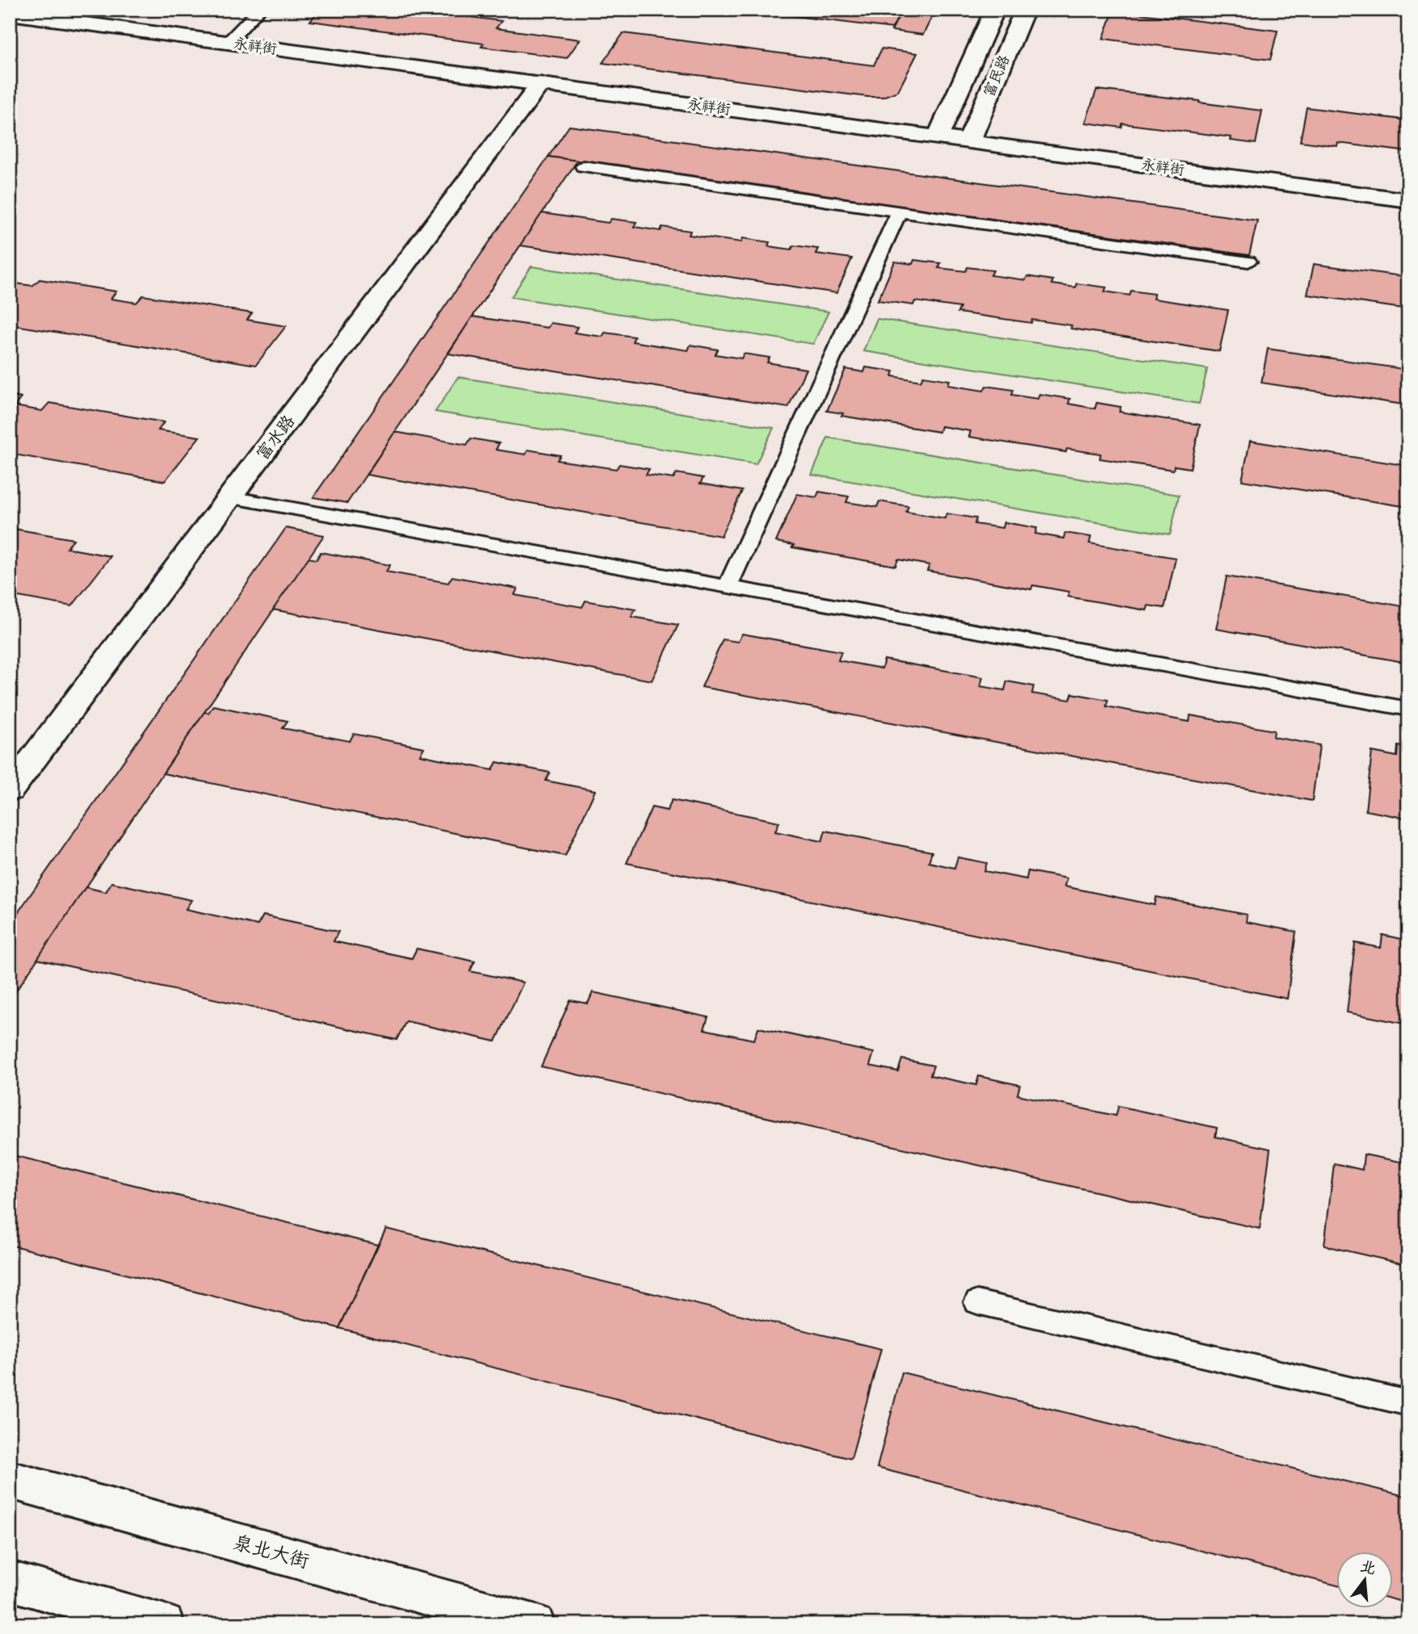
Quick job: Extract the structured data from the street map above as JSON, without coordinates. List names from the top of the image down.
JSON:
{
  "streets": {
    "street": [
      "永祥街",
      "富民路",
      "富水路",
      "泉北大街"
    ]
  },
  "crossings": [
    ["永祥街", "富民路"],
    ["永祥街", "富水路"]
  ],
  "north": "top"
}
